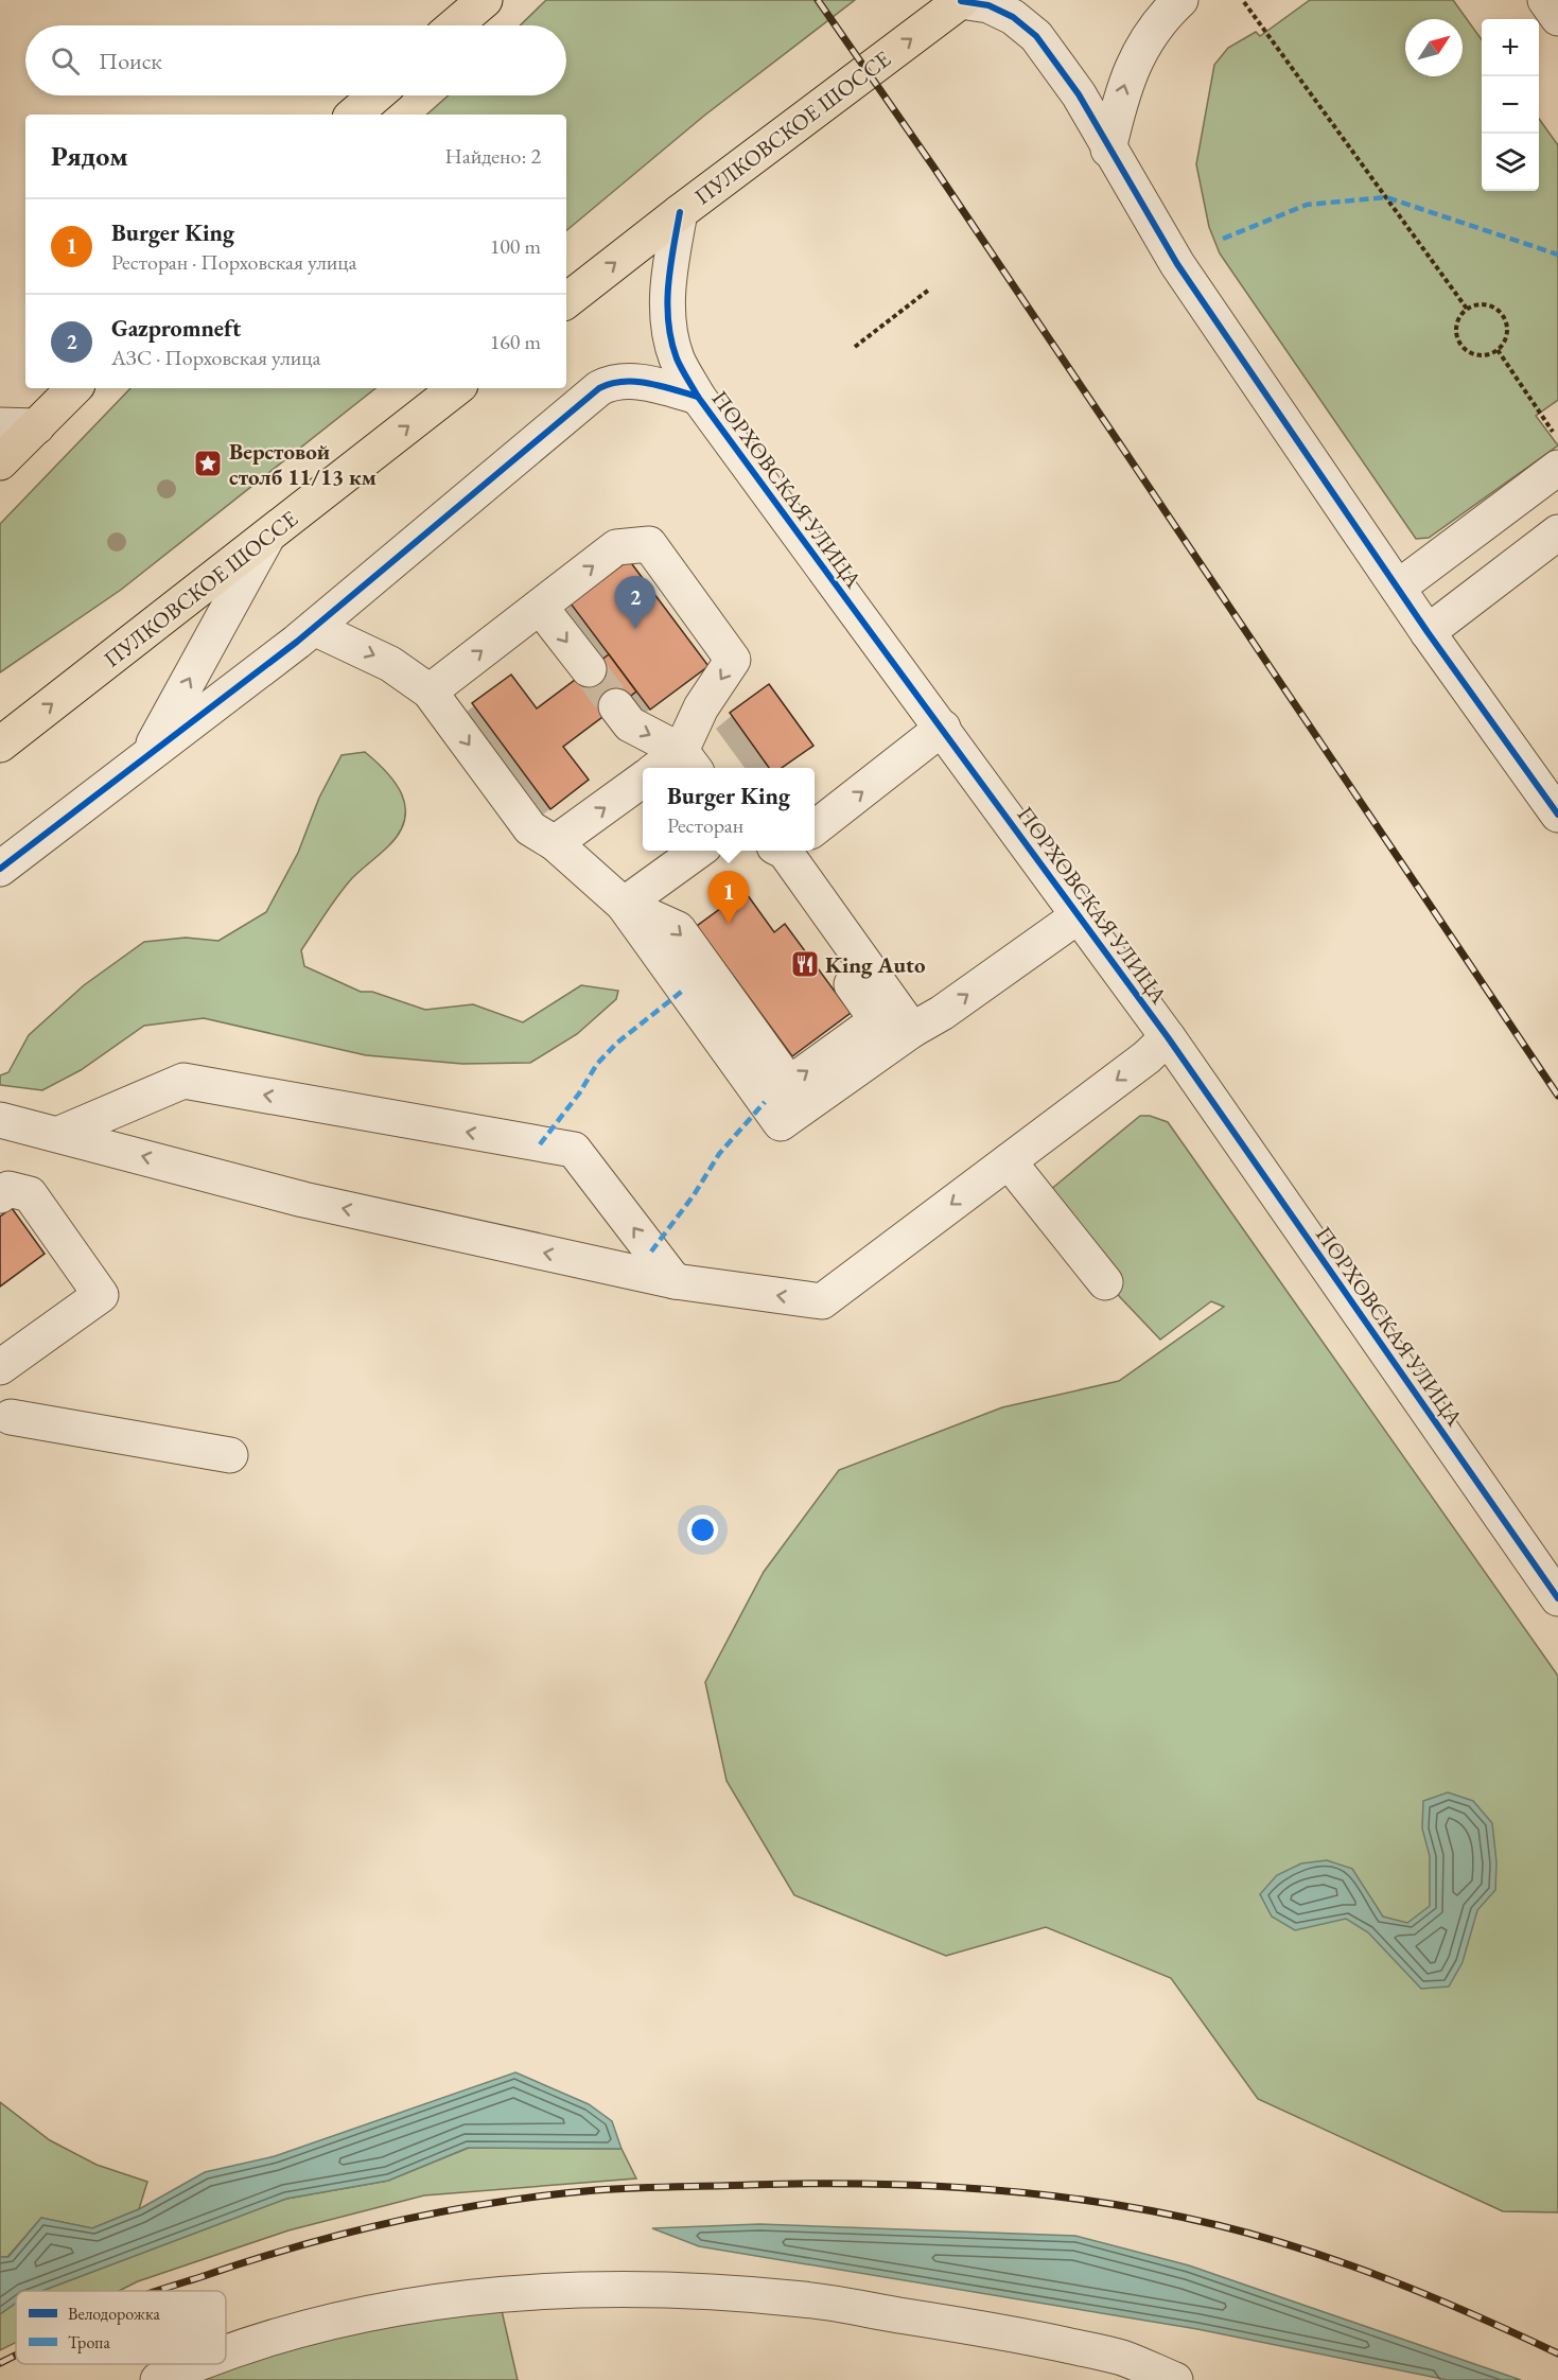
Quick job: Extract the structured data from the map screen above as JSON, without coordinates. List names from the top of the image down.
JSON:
{
  "streets": {
    "main road": ["ПУЛКОВСКОЕ ШОССЕ"],
    "street": ["ПОРХОВСКАЯ УЛИЦА"]
  },
  "crossings": [
    ["ПУЛКОВСКОЕ ШОССЕ", "ПОРХОВСКАЯ УЛИЦА"]
  ],
  "one_way": ["ПУЛКОВСКОЕ ШОССЕ"],
  "places": {
    "place": ["Верстовой столб 11/13 км"],
    "restaurant": ["King Auto"]
  },
  "legend": ["Велодорожка", "Тропа"],
  "north": "top right",
  "page": {
    "map_buttons": ["+", "−"],
    "search": "Поиск",
    "heading": ["Рядом", "Найдено: 2"],
    "list": [
      {
        "mark": "1",
        "name": "Burger King",
        "note": "Ресторан · Порховская улица",
        "value": "100 m"
      },
      {
        "mark": "2",
        "name": "Gazpromneft",
        "note": "АЗС · Порховская улица",
        "value": "160 m"
      }
    ],
    "pins": ["2", "1"],
    "popup": ["Burger King", "Ресторан"]
  }
}
